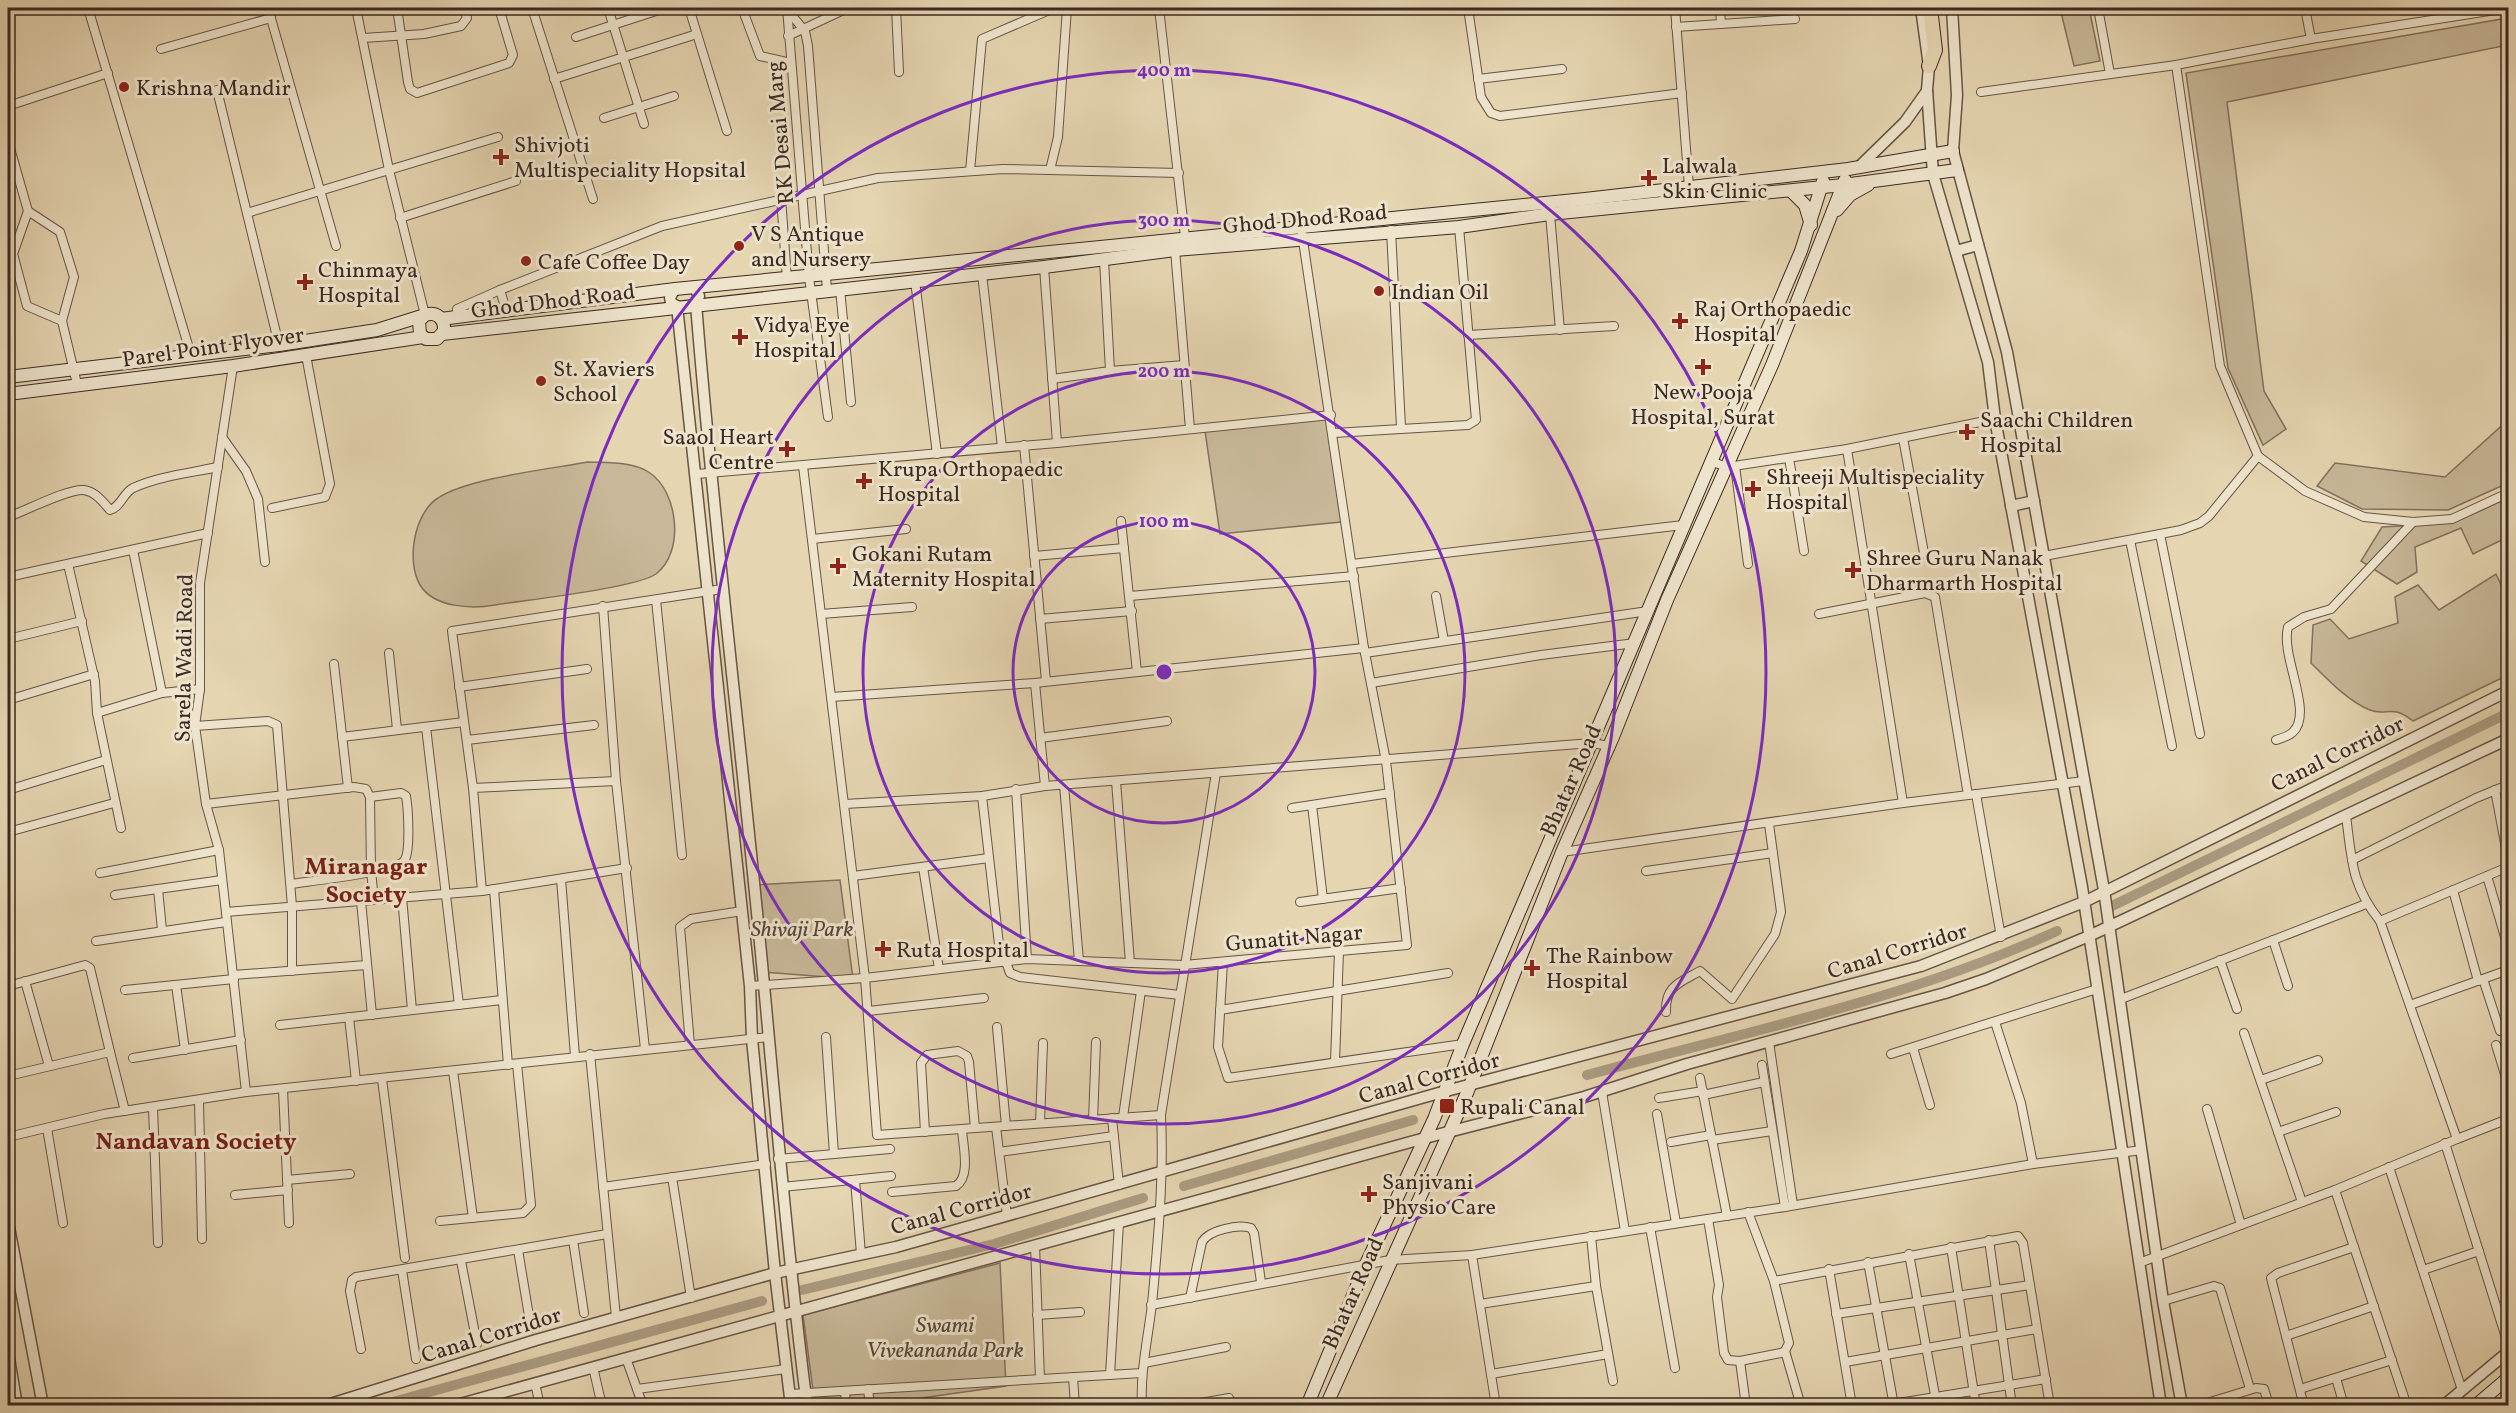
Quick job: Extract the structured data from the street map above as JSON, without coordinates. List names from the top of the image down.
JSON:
{
  "streets": {
    "main road": ["Ghod Dhod Road", "Parel Point Flyover", "Bhatar Road"],
    "street": [
      "RK Desai Marg",
      "Sarela Wadi Road",
      "Canal Corridor",
      "Gunatit Nagar"
    ]
  },
  "crossings": [
    ["RK Desai Marg", "Ghod Dhod Road"],
    ["Ghod Dhod Road", "Parel Point Flyover"],
    ["Ghod Dhod Road", "Bhatar Road"],
    ["Parel Point Flyover", "Sarela Wadi Road"],
    ["Canal Corridor", "Bhatar Road"]
  ],
  "districts": ["Miranagar Society", "Nandavan Society"],
  "parks": ["Shivaji Park", "Swami Vivekananda Park"],
  "places": {
    "other": [
      "Krishna Mandir",
      "V S Antique and Nursery",
      "Cafe Coffee Day",
      "Indian Oil",
      "St. Xaviers School"
    ],
    "health": [
      "Shivjoti Multispeciality Hopsital",
      "Lalwala Skin Clinic",
      "Chinmaya Hospital",
      "Raj Orthopaedic Hospital",
      "Vidya Eye Hospital",
      "New Pooja Hospital, Surat",
      "Saachi Children Hospital",
      "Saaol Heart Centre",
      "Krupa Orthopaedic Hospital",
      "Shreeji Multispeciality Hospital",
      "Gokani Rutam Maternity Hospital",
      "Shree Guru Nanak Dharmarth Hospital",
      "Ruta Hospital",
      "The Rainbow Hospital",
      "Sanjivani Physio Care"
    ],
    "transit": ["Rupali Canal"]
  },
  "rings": [
    "400 m",
    "300 m",
    "200 m",
    "100 m"
  ]
}
